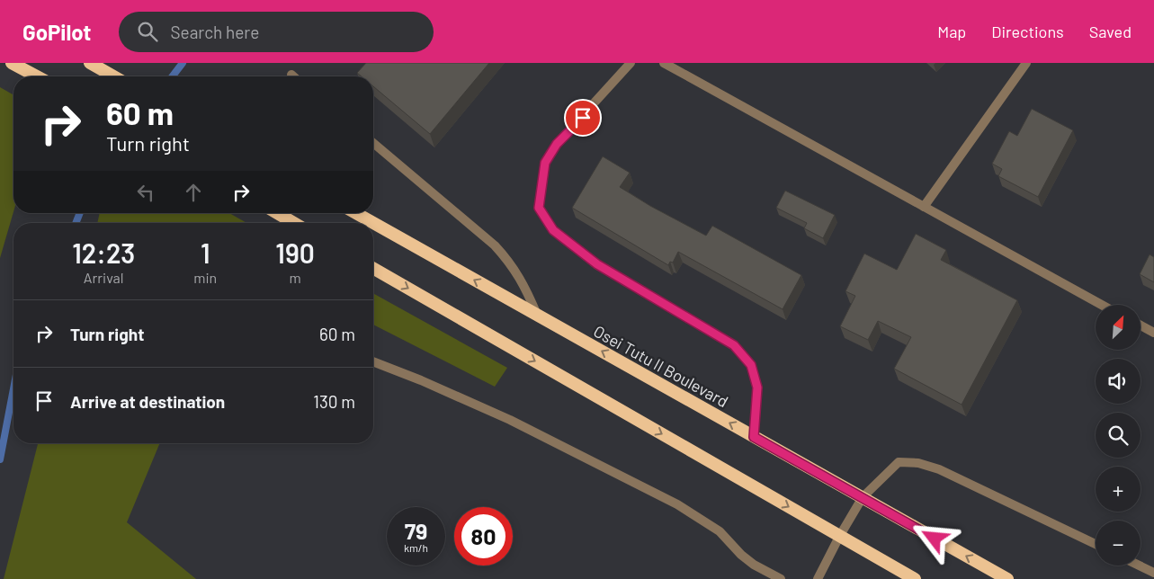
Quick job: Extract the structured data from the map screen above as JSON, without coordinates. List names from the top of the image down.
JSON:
{
  "streets": {
    "highway": ["Osei Tutu II Boulevard"]
  },
  "north": "top right",
  "page": {
    "header": "GoPilot",
    "search": "Search here",
    "nav": ["Map", "Directions", "Saved"],
    "turn": ["60 m", "Turn right"],
    "eta": [
      "12:23",
      "Arrival",
      "1",
      "min",
      "190",
      "m"
    ],
    "list": [
      {
        "name": "Turn right",
        "value": "60 m"
      },
      {
        "name": "Arrive at destination",
        "value": "130 m"
      }
    ],
    "map_buttons": ["+", "−"],
    "speed": "79 km/h",
    "limit": "80"
  }
}
